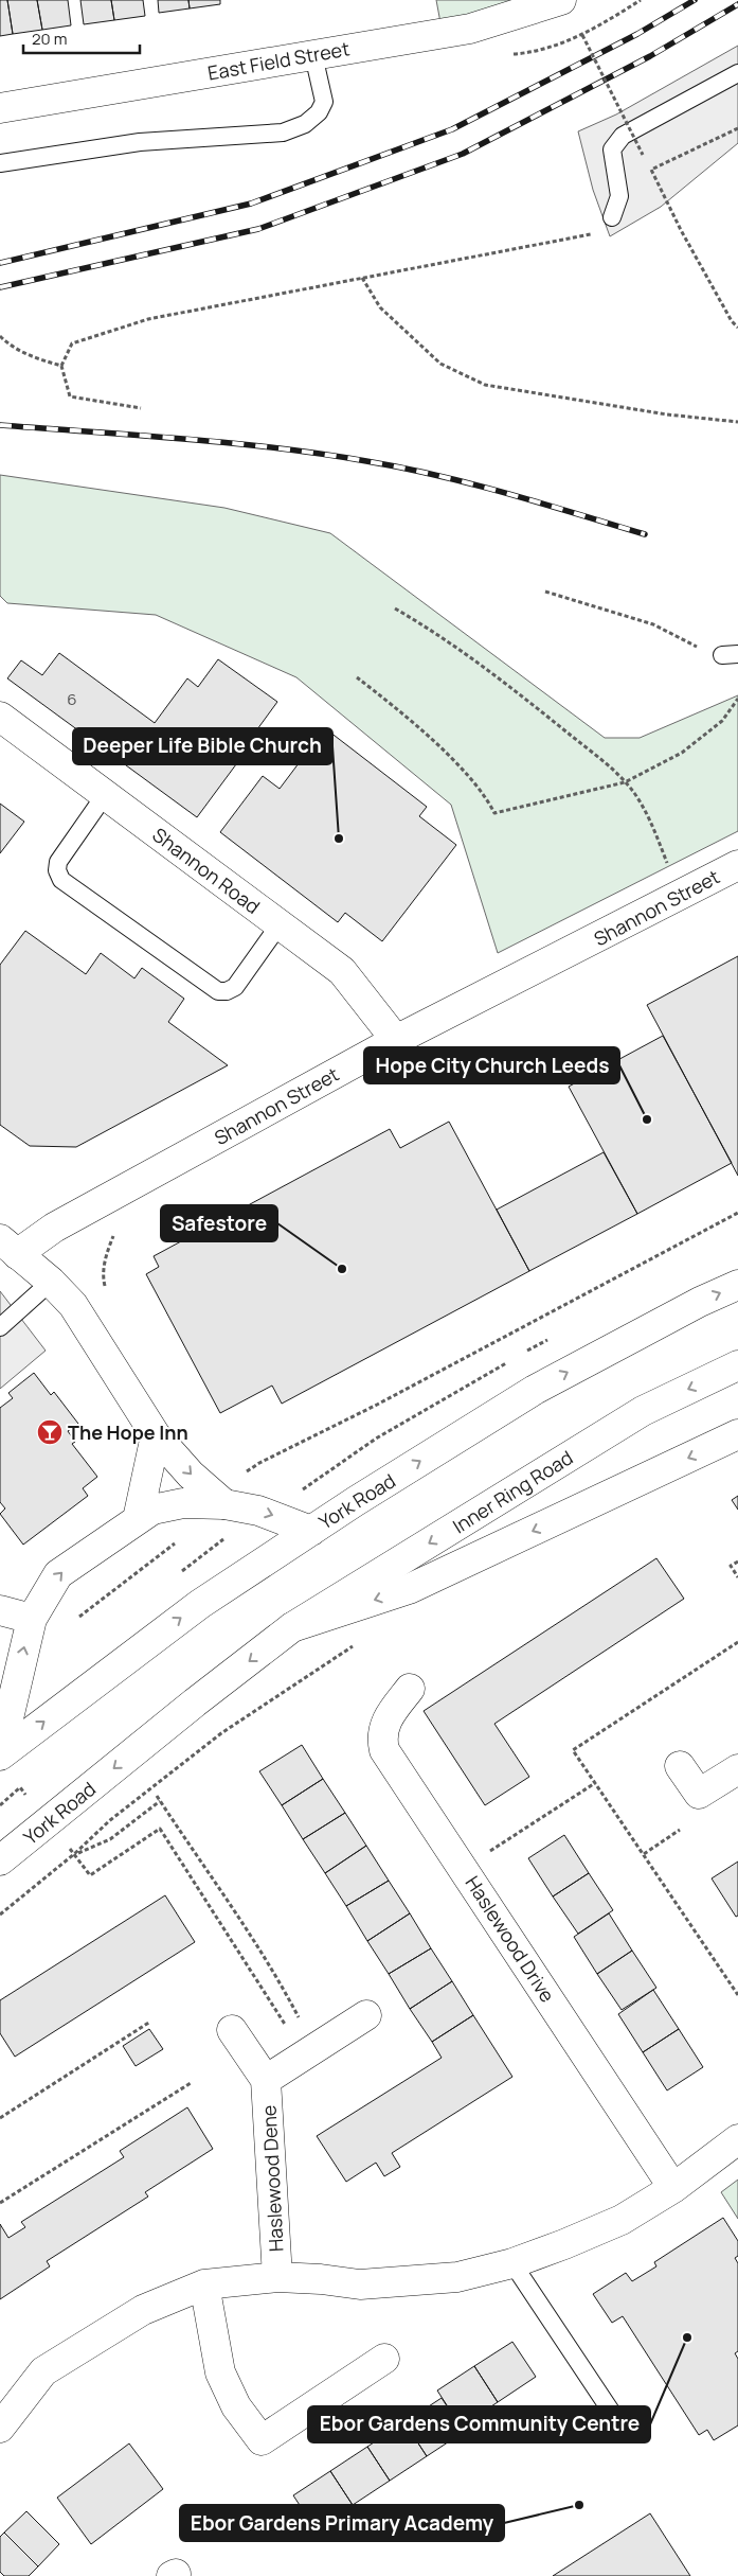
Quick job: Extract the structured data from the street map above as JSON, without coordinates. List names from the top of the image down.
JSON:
{
  "streets": {
    "main road": [
      "East Field Street",
      "Shannon Road",
      "Shannon Street",
      "Inner Ring Road",
      "York Road",
      "Haslewood Drive",
      "Haslewood Dene"
    ]
  },
  "crossings": [
    ["Shannon Road", "Shannon Street"],
    ["Inner Ring Road", "York Road"]
  ],
  "places": {
    "other": [
      "Deeper Life Bible Church",
      "Hope City Church Leeds",
      "Safestore",
      "Ebor Gardens Community Centre",
      "Ebor Gardens Primary Academy"
    ],
    "bar": ["The Hope Inn"]
  },
  "house_numbers": ["6"],
  "scale_bar": "20 m"
}
